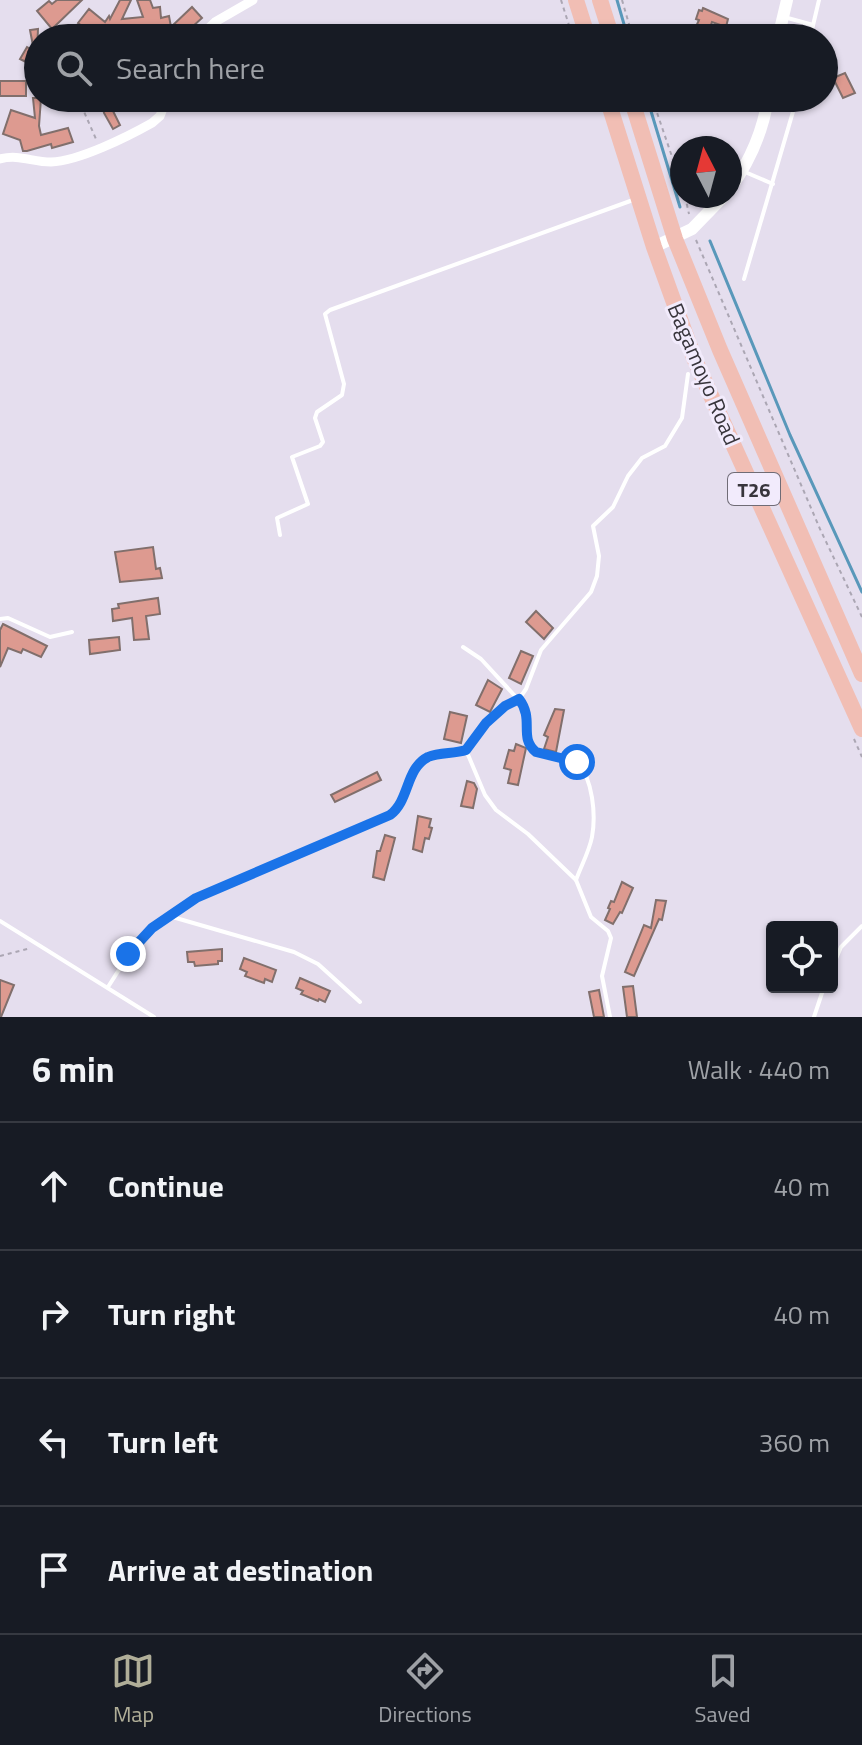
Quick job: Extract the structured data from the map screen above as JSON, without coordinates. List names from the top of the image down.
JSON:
{
  "streets": {
    "highway": ["Bagamoyo Road", "T26"]
  },
  "north": "top",
  "page": {
    "search": "Search here",
    "heading": ["6 min", "Walk · 440 m"],
    "list": [
      ["Continue", "40 m"],
      ["Turn right", "40 m"],
      ["Turn left", "360 m"],
      "Arrive at destination"
    ],
    "nav": ["Map", "Directions", "Saved"]
  }
}
